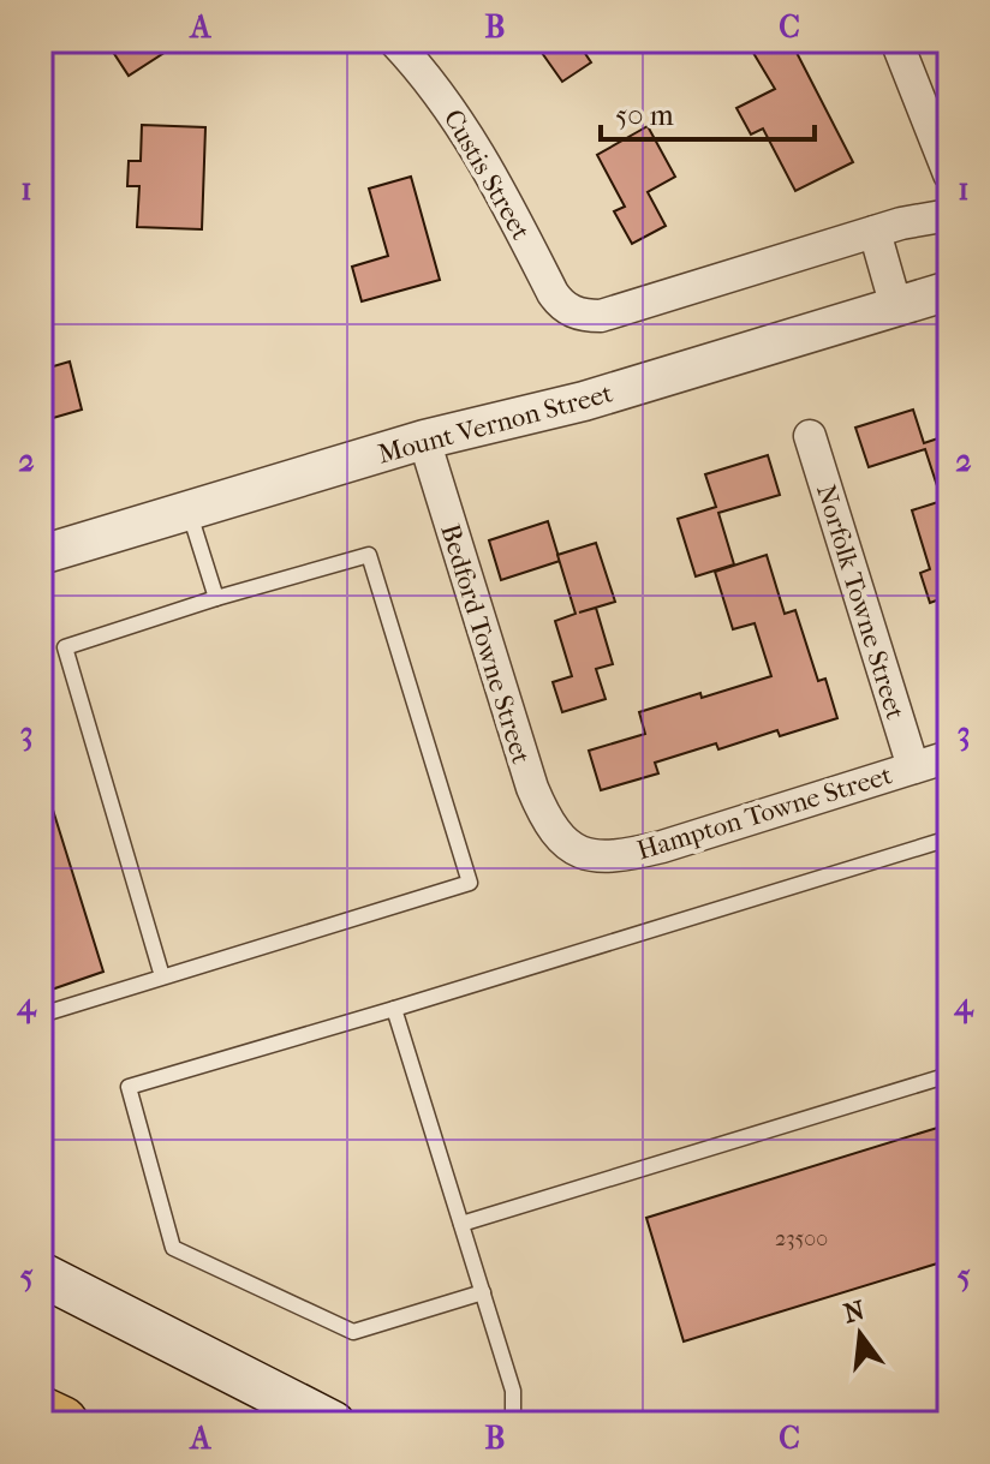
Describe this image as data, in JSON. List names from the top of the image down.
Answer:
{
  "streets": {
    "street": [
      "Custis Street",
      "Mount Vernon Street",
      "Norfolk Towne Street",
      "Bedford Towne Street",
      "Hampton Towne Street"
    ]
  },
  "crossings": [
    ["Mount Vernon Street", "Bedford Towne Street"],
    ["Norfolk Towne Street", "Hampton Towne Street"],
    ["Bedford Towne Street", "Hampton Towne Street"]
  ],
  "house_numbers": ["23500"],
  "scale_bar": "50 m",
  "north": "top",
  "grid": {
    "columns": ["A", "B", "C"],
    "rows": [
      "1",
      "2",
      "3",
      "4",
      "5"
    ]
  }
}
